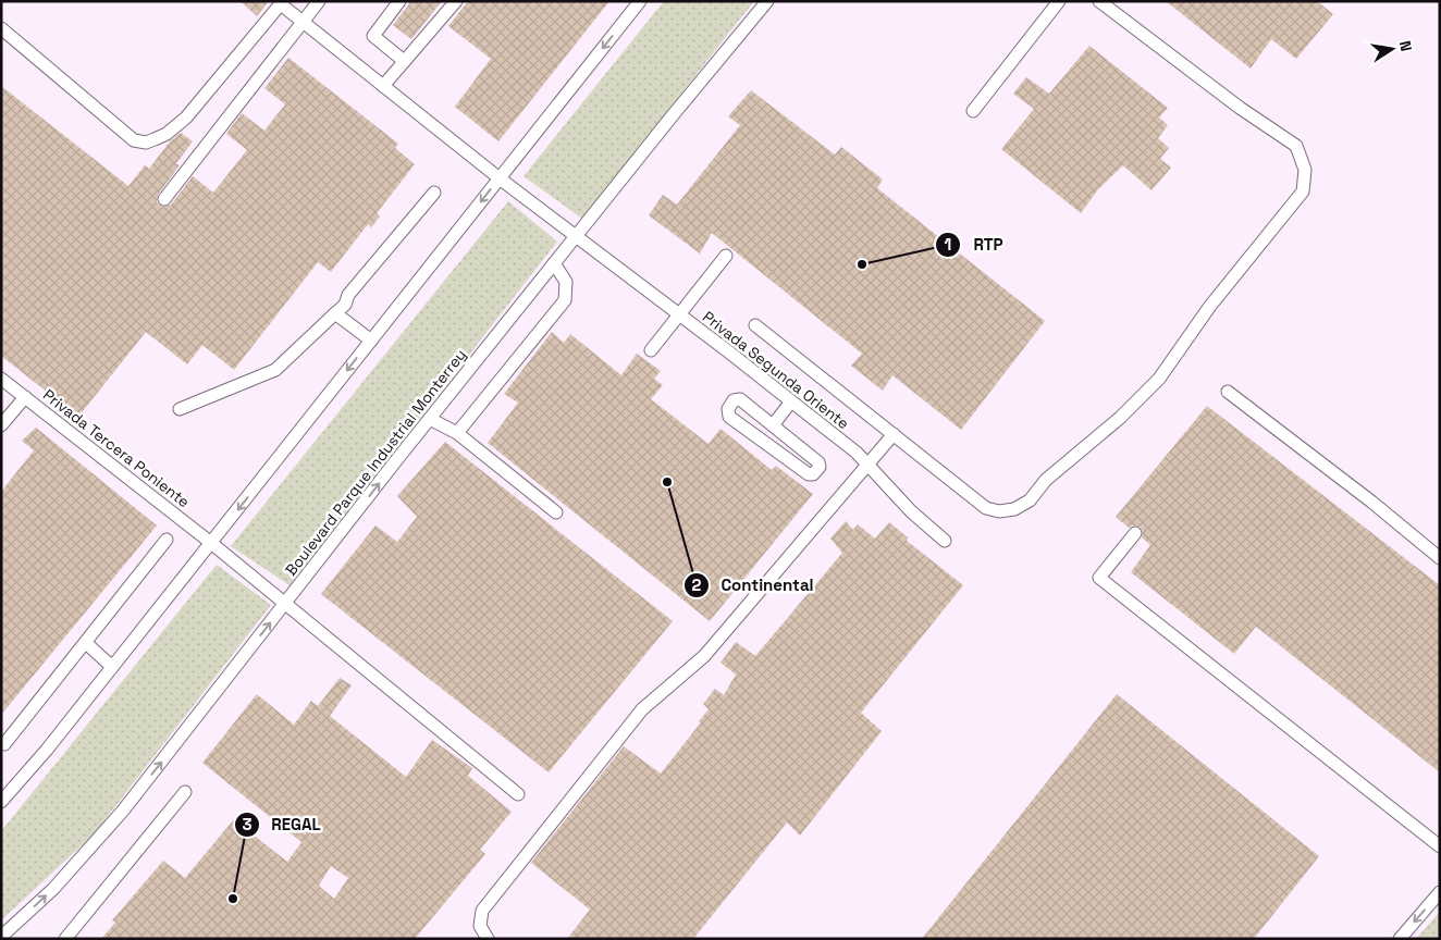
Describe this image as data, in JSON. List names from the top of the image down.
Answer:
{
  "streets": {
    "street": ["Privada Segunda Oriente", "Privada Tercera Poniente", "Boulevard Parque Industrial Monterrey"]
  },
  "crossings": [
    ["Privada Segunda Oriente", "Boulevard Parque Industrial Monterrey"],
    ["Privada Tercera Poniente", "Boulevard Parque Industrial Monterrey"]
  ],
  "places": ["RTP", "Continental", "REGAL"],
  "north": "right"
}
